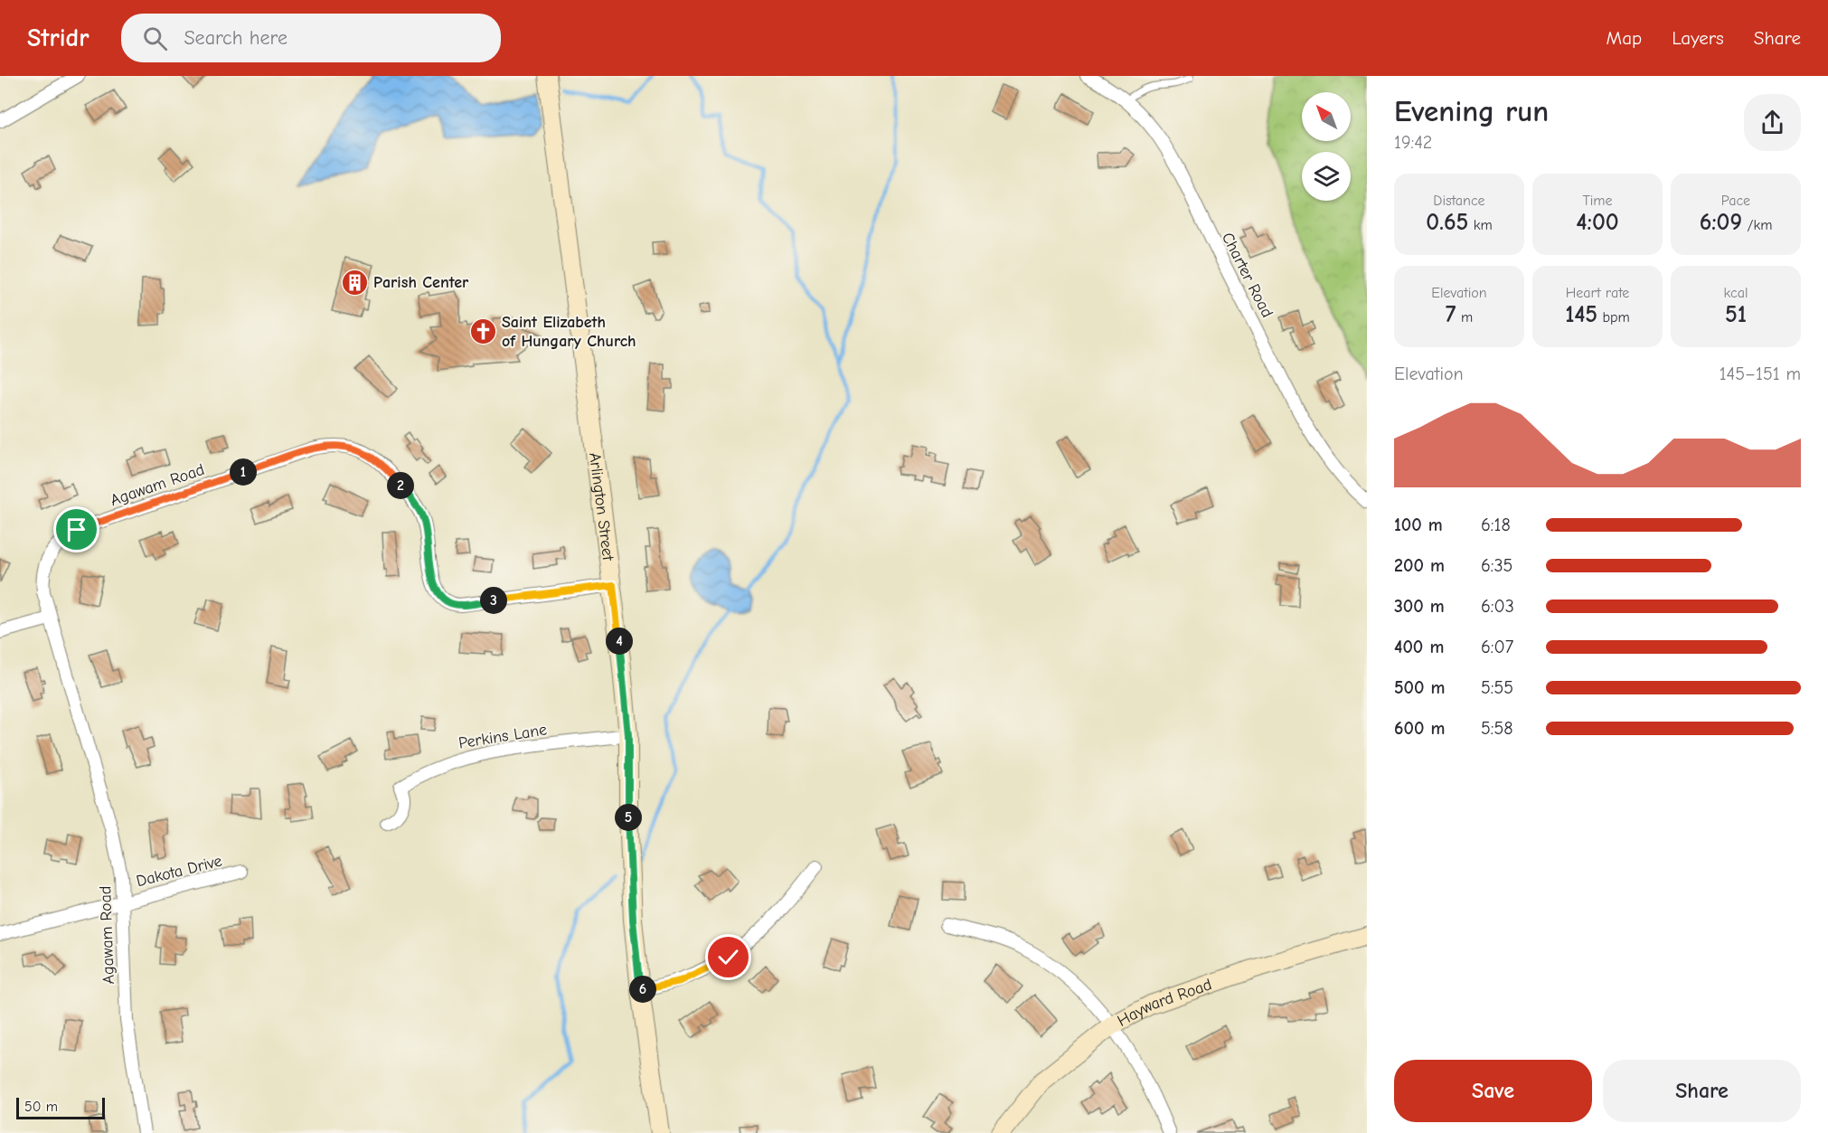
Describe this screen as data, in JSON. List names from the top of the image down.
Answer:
{
  "streets": {
    "street": [
      "Charter Road",
      "Agawam Road",
      "Arlington Street",
      "Perkins Lane",
      "Dakota Drive",
      "Hayward Road"
    ]
  },
  "crossings": [
    ["Agawam Road", "Arlington Street"],
    ["Agawam Road", "Dakota Drive"],
    ["Arlington Street", "Perkins Lane"]
  ],
  "places": {
    "building": ["Parish Center"],
    "church": ["Saint Elizabeth of Hungary Church"]
  },
  "scale_bar": "50 m",
  "north": "top left",
  "page": {
    "header": "Stridr",
    "search": "Search here",
    "nav": ["Map", "Layers", "Share"],
    "heading": ["Evening run", "19:42"],
    "stats": [
      ["Distance", "0.65 km"],
      ["Time", "4:00"],
      ["Pace", "6:09 /km"],
      ["Elevation", "7 m"],
      ["Heart rate", "145 bpm"],
      ["kcal", "51"]
    ],
    "chart": ["Elevation", "145–151 m"],
    "pins": [
      "1",
      "2",
      "3",
      "4",
      "5",
      "6"
    ],
    "list": [
      {
        "name": "100 m",
        "note": "6:18"
      },
      {
        "name": "200 m",
        "note": "6:35"
      },
      {
        "name": "300 m",
        "note": "6:03"
      },
      {
        "name": "400 m",
        "note": "6:07"
      },
      {
        "name": "500 m",
        "note": "5:55"
      },
      {
        "name": "600 m",
        "note": "5:58"
      }
    ],
    "buttons": ["Save", "Share"],
    "scale": "50 m"
  }
}
